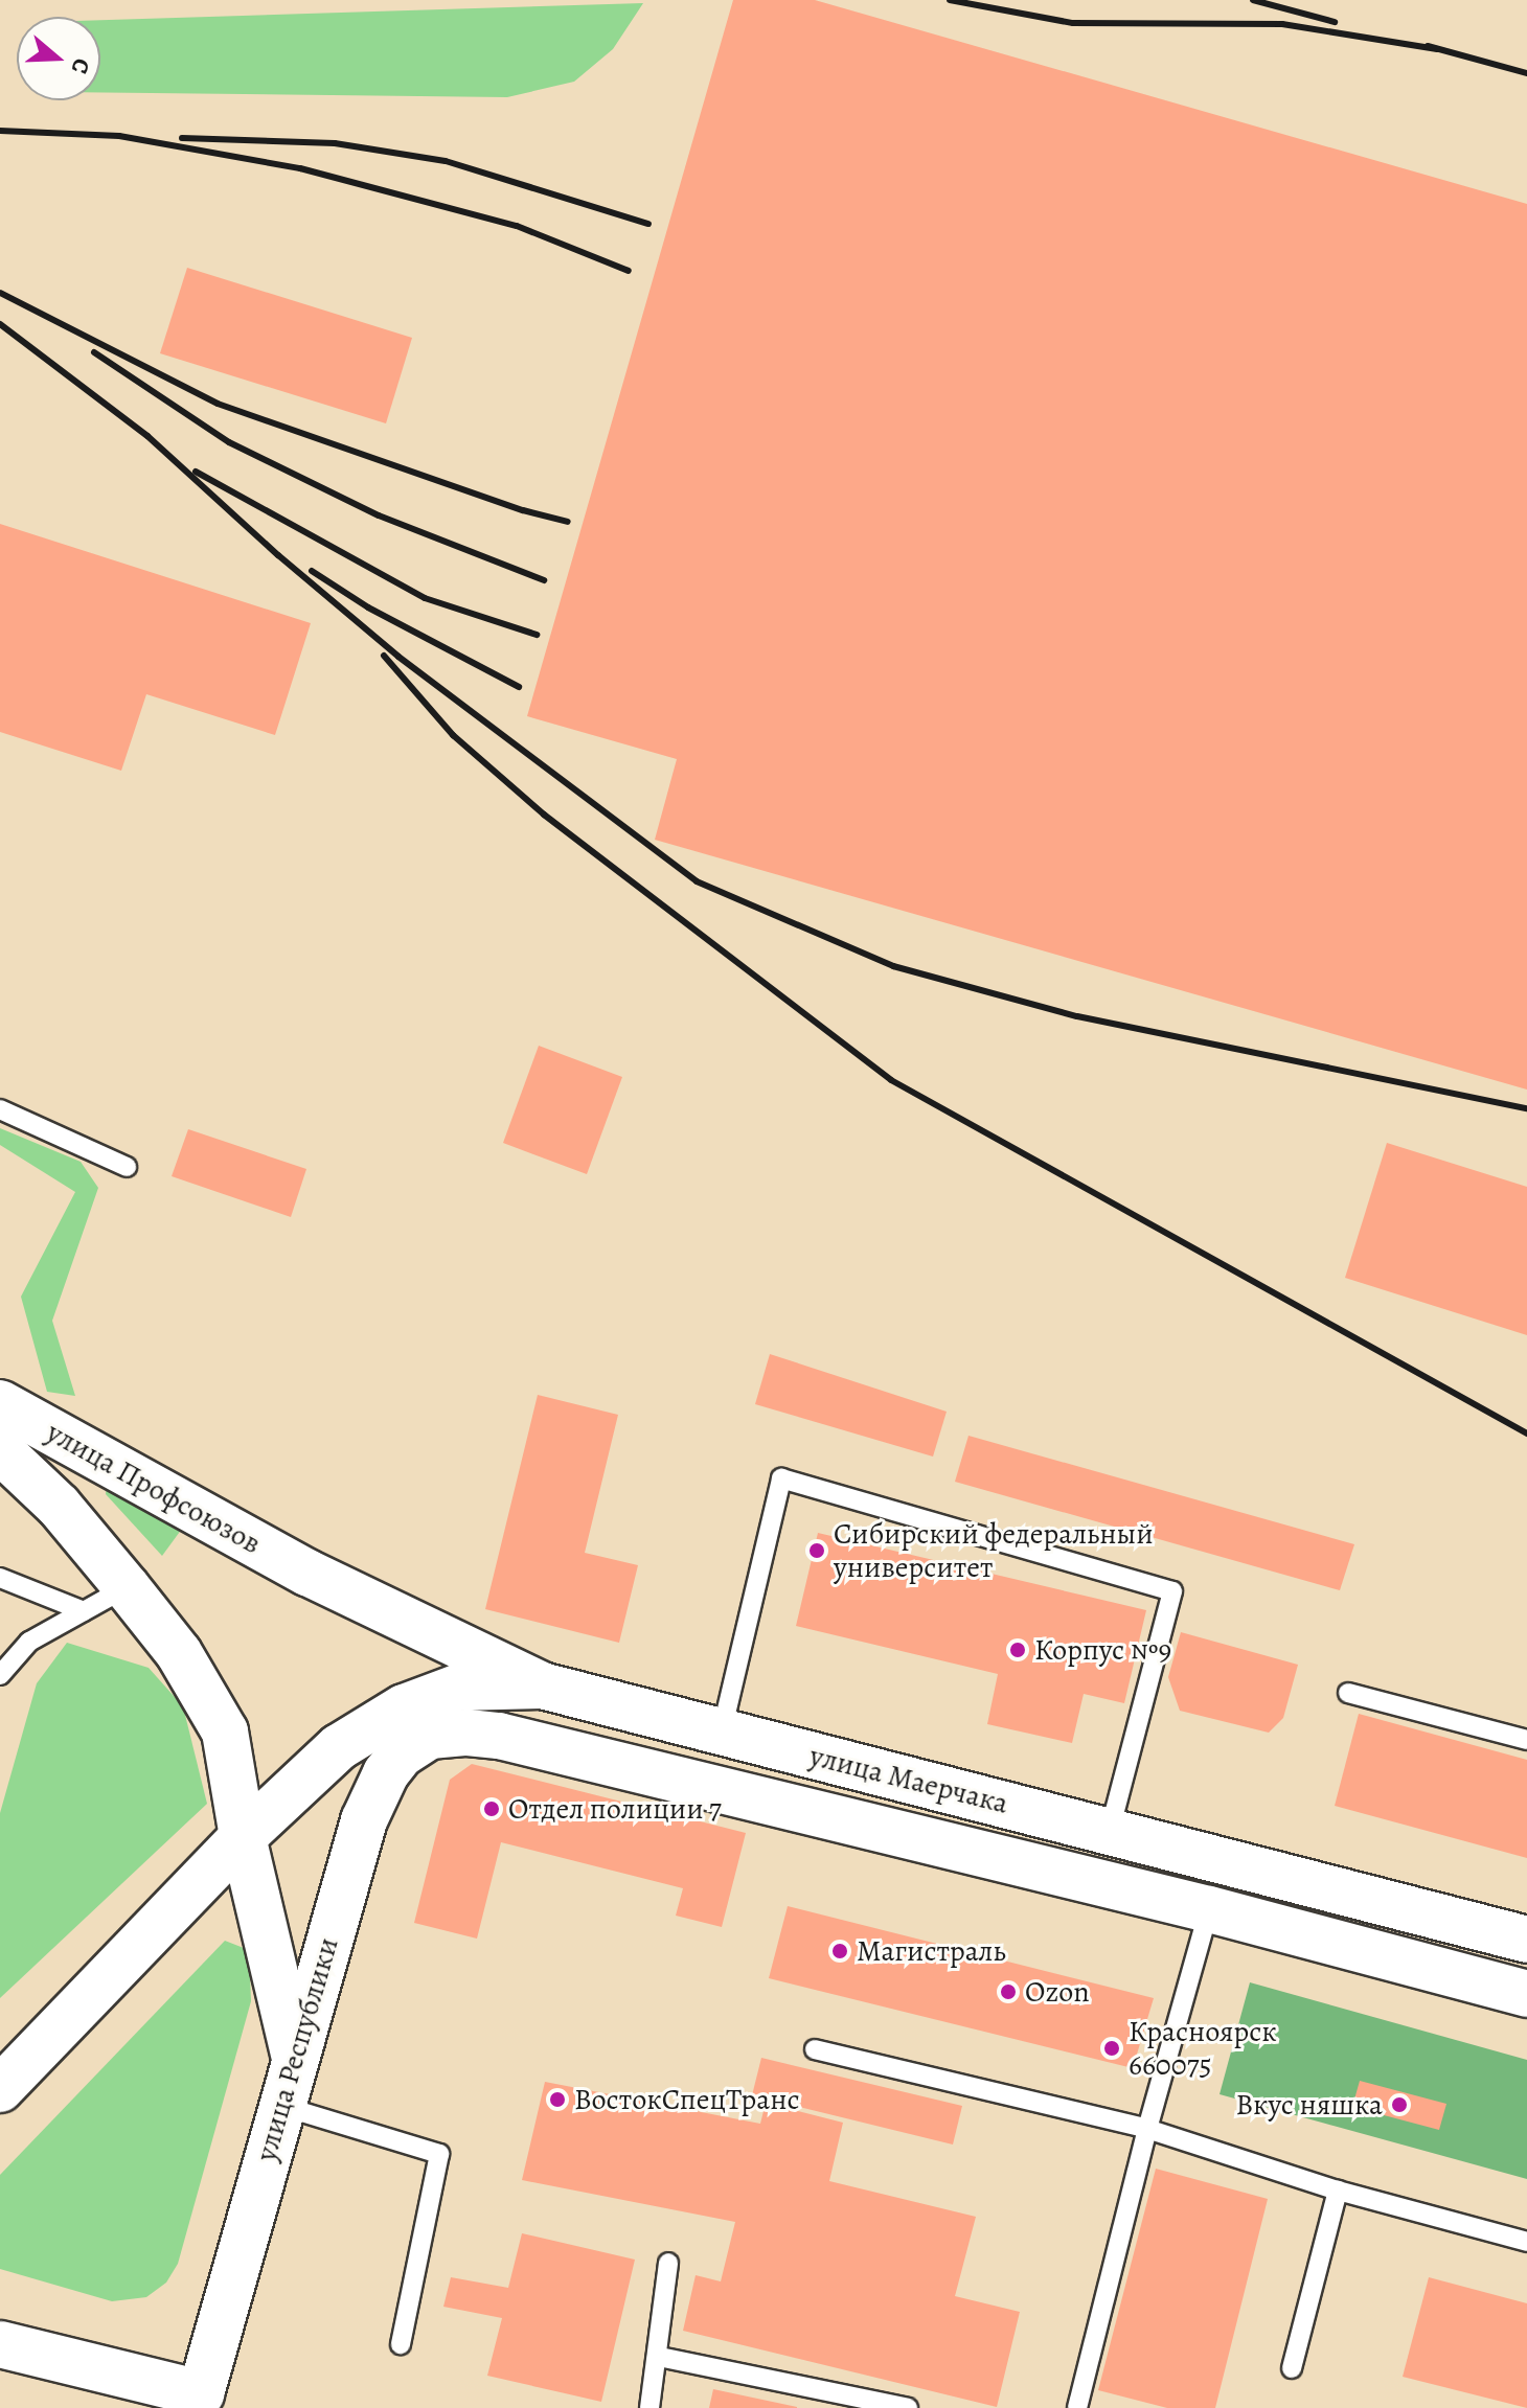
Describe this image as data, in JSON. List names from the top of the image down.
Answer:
{
  "streets": {
    "main road": ["улица Профсоюзов", "улица Маерчака", "улица Республики"]
  },
  "crossings": [
    ["улица Профсоюзов", "улица Маерчака"],
    ["улица Маерчака", "улица Республики"]
  ],
  "places": [
    "Сибирский федеральный университет",
    "Корпус №9",
    "Отдел полиции 7",
    "Магистраль",
    "Ozon",
    "Красноярск 660075",
    "ВостокСпецТранс",
    "Вкус няшка"
  ],
  "north": "right"
}
